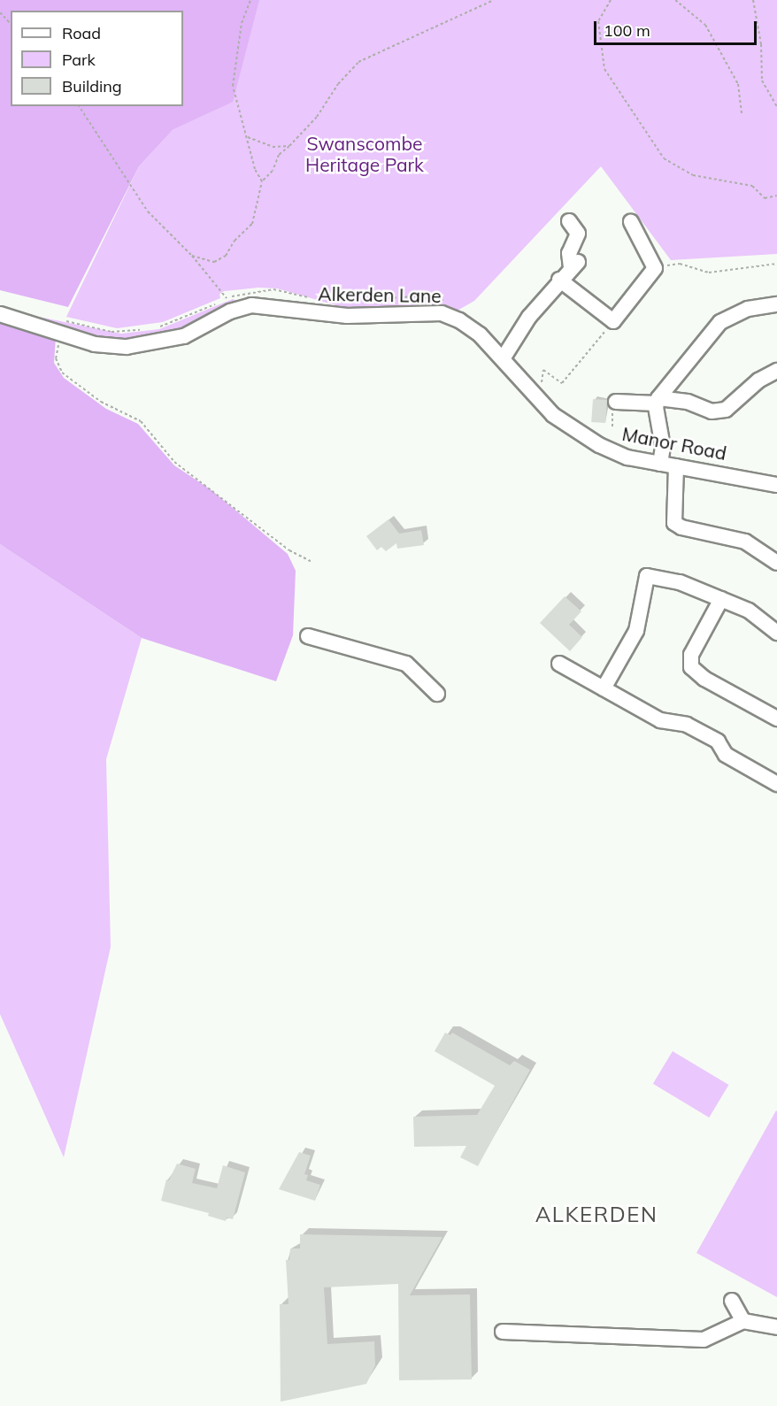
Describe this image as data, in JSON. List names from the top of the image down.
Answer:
{
  "streets": {
    "street": ["Alkerden Lane", "Manor Road"]
  },
  "crossings": [
    ["Alkerden Lane", "Manor Road"]
  ],
  "districts": ["ALKERDEN"],
  "parks": ["Swanscombe Heritage Park"],
  "legend": ["Road", "Park", "Building"],
  "scale_bar": "100 m"
}
